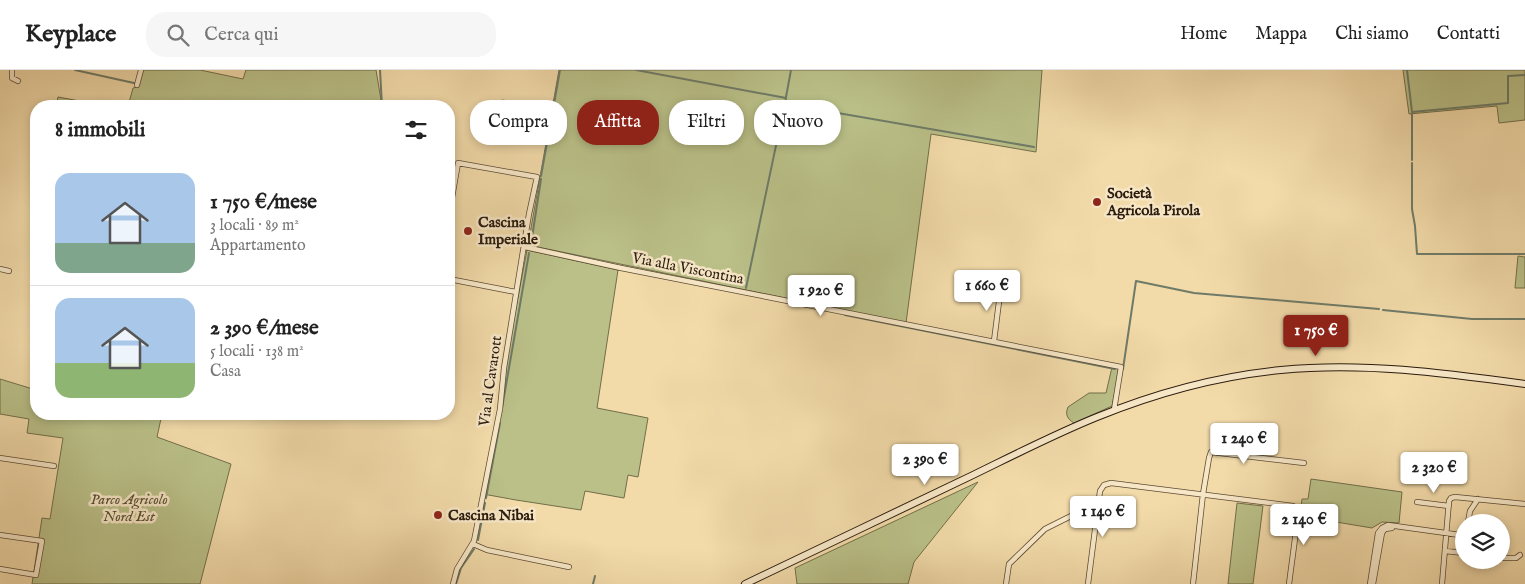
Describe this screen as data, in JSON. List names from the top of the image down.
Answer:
{
  "streets": {
    "street": ["Via alla Viscontina", "Via al Cavarott"]
  },
  "crossings": [
    ["Via alla Viscontina", "Via al Cavarott"]
  ],
  "parks": ["Parco Agricolo Nord Est"],
  "places": ["Società Agricola Pirola", "Cascina Imperiale", "Cascina Nibai"],
  "page": {
    "header": "Keyplace",
    "search": "Cerca qui",
    "nav": [
      "Home",
      "Mappa",
      "Chi siamo",
      "Contatti"
    ],
    "chip": [
      "Compra",
      "Affitta",
      "Filtri",
      "Nuovo"
    ],
    "heading": "8 immobili",
    "list": [
      {
        "name": "1 750 €/mese",
        "note": "3 locali · 89 m² · Appartamento"
      },
      {
        "name": "2 390 €/mese",
        "note": "5 locali · 138 m² · Casa"
      }
    ],
    "price": [
      "1 660 €",
      "1 920 €",
      "1 750 €",
      "1 240 €",
      "2 390 €",
      "2 320 €",
      "1 140 €",
      "2 140 €"
    ]
  }
}
